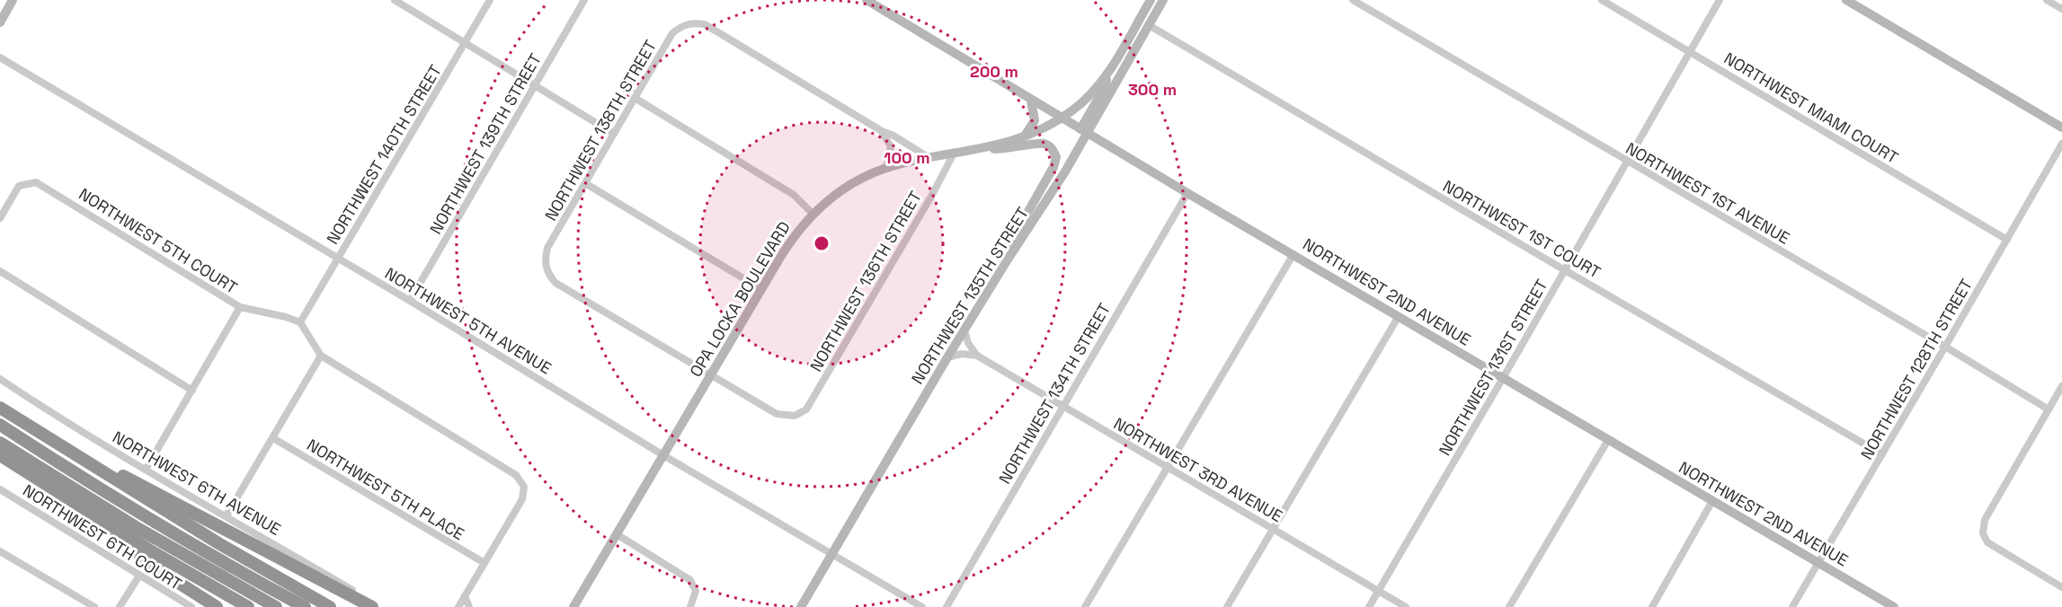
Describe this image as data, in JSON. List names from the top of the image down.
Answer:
{
  "streets": {
    "main road": ["NORTHWEST 2ND AVENUE", "NORTHWEST 135TH STREET", "OPA LOCKA BOULEVARD"],
    "street": [
      "NORTHWEST MIAMI COURT",
      "NORTHWEST 138TH STREET",
      "NORTHWEST 139TH STREET",
      "NORTHWEST 140TH STREET",
      "NORTHWEST 1ST AVENUE",
      "NORTHWEST 1ST COURT",
      "NORTHWEST 5TH COURT",
      "NORTHWEST 136TH STREET",
      "NORTHWEST 5TH AVENUE",
      "NORTHWEST 131ST STREET",
      "NORTHWEST 128TH STREET",
      "NORTHWEST 134TH STREET",
      "NORTHWEST 3RD AVENUE",
      "NORTHWEST 6TH AVENUE",
      "NORTHWEST 5TH PLACE",
      "NORTHWEST 6TH COURT"
    ]
  },
  "crossings": [
    ["NORTHWEST MIAMI COURT", "NORTHWEST 131ST STREET"],
    ["NORTHWEST MIAMI COURT", "NORTHWEST 128TH STREET"],
    ["NORTHWEST 138TH STREET", "NORTHWEST 136TH STREET"],
    ["NORTHWEST 138TH STREET", "OPA LOCKA BOULEVARD"],
    ["NORTHWEST 139TH STREET", "NORTHWEST 5TH AVENUE"],
    ["NORTHWEST 140TH STREET", "NORTHWEST 5TH COURT"],
    ["NORTHWEST 140TH STREET", "NORTHWEST 5TH AVENUE"],
    ["NORTHWEST 1ST AVENUE", "NORTHWEST 131ST STREET"],
    ["NORTHWEST 1ST AVENUE", "NORTHWEST 128TH STREET"],
    ["NORTHWEST 1ST COURT", "NORTHWEST 135TH STREET"],
    ["NORTHWEST 1ST COURT", "NORTHWEST 131ST STREET"],
    ["NORTHWEST 1ST COURT", "NORTHWEST 128TH STREET"],
    ["NORTHWEST 136TH STREET", "OPA LOCKA BOULEVARD"],
    ["NORTHWEST 2ND AVENUE", "NORTHWEST 135TH STREET"],
    ["NORTHWEST 2ND AVENUE", "OPA LOCKA BOULEVARD"],
    ["NORTHWEST 2ND AVENUE", "NORTHWEST 131ST STREET"],
    ["NORTHWEST 2ND AVENUE", "NORTHWEST 128TH STREET"],
    ["NORTHWEST 2ND AVENUE", "NORTHWEST 134TH STREET"],
    ["NORTHWEST 135TH STREET", "NORTHWEST 5TH AVENUE"],
    ["OPA LOCKA BOULEVARD", "NORTHWEST 5TH AVENUE"],
    ["NORTHWEST 131ST STREET", "NORTHWEST 3RD AVENUE"],
    ["NORTHWEST 134TH STREET", "NORTHWEST 3RD AVENUE"]
  ],
  "rings": ["200 m", "300 m", "100 m"]
}
